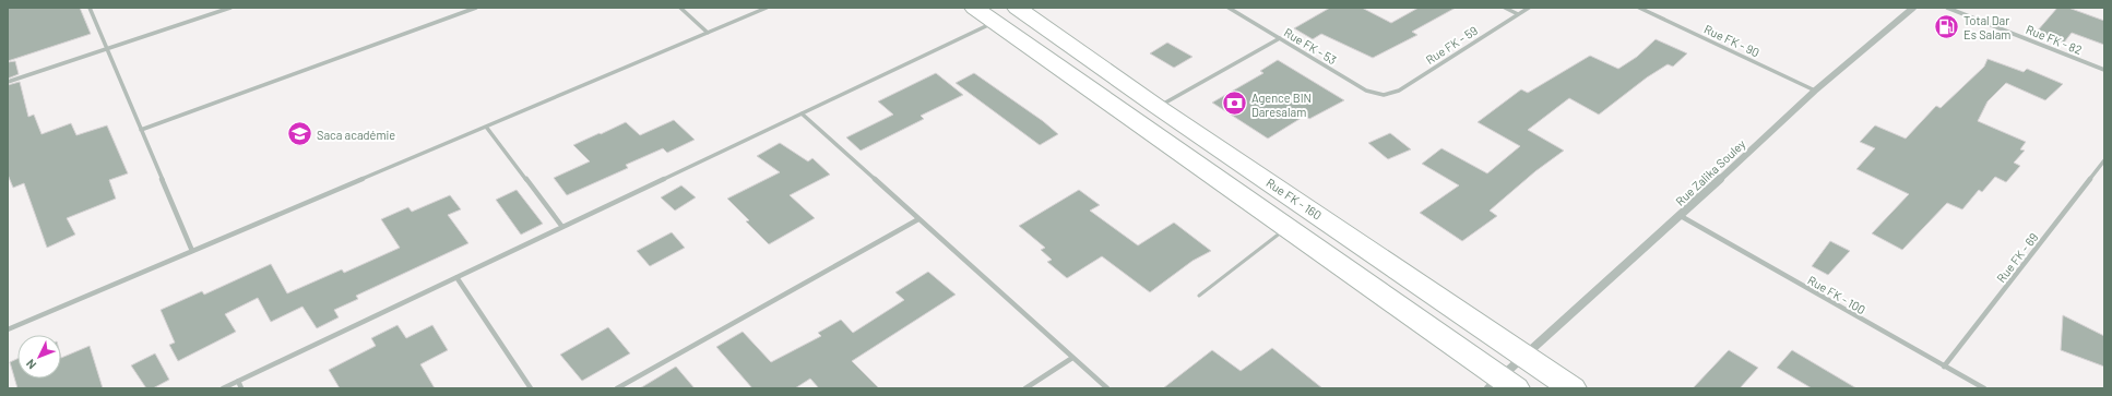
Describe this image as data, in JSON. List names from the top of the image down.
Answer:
{
  "streets": {
    "main road": ["Rue FK - 160"],
    "street": [
      "Rue FK - 82",
      "Rue FK - 90",
      "Rue FK - 59",
      "Rue FK - 53",
      "Rue Zalika Souley",
      "Rue FK - 69",
      "Rue FK - 100"
    ]
  },
  "crossings": [
    ["Rue FK - 90", "Rue Zalika Souley"],
    ["Rue FK - 59", "Rue FK - 53"],
    ["Rue Zalika Souley", "Rue FK - 160"],
    ["Rue Zalika Souley", "Rue FK - 100"],
    ["Rue FK - 69", "Rue FK - 100"]
  ],
  "places": {
    "fuel station": ["Total Dar Es Salam"],
    "bank": ["Agence BIN Daresalam"],
    "school or university": ["Saca académie"]
  },
  "north": "bottom left"
}
